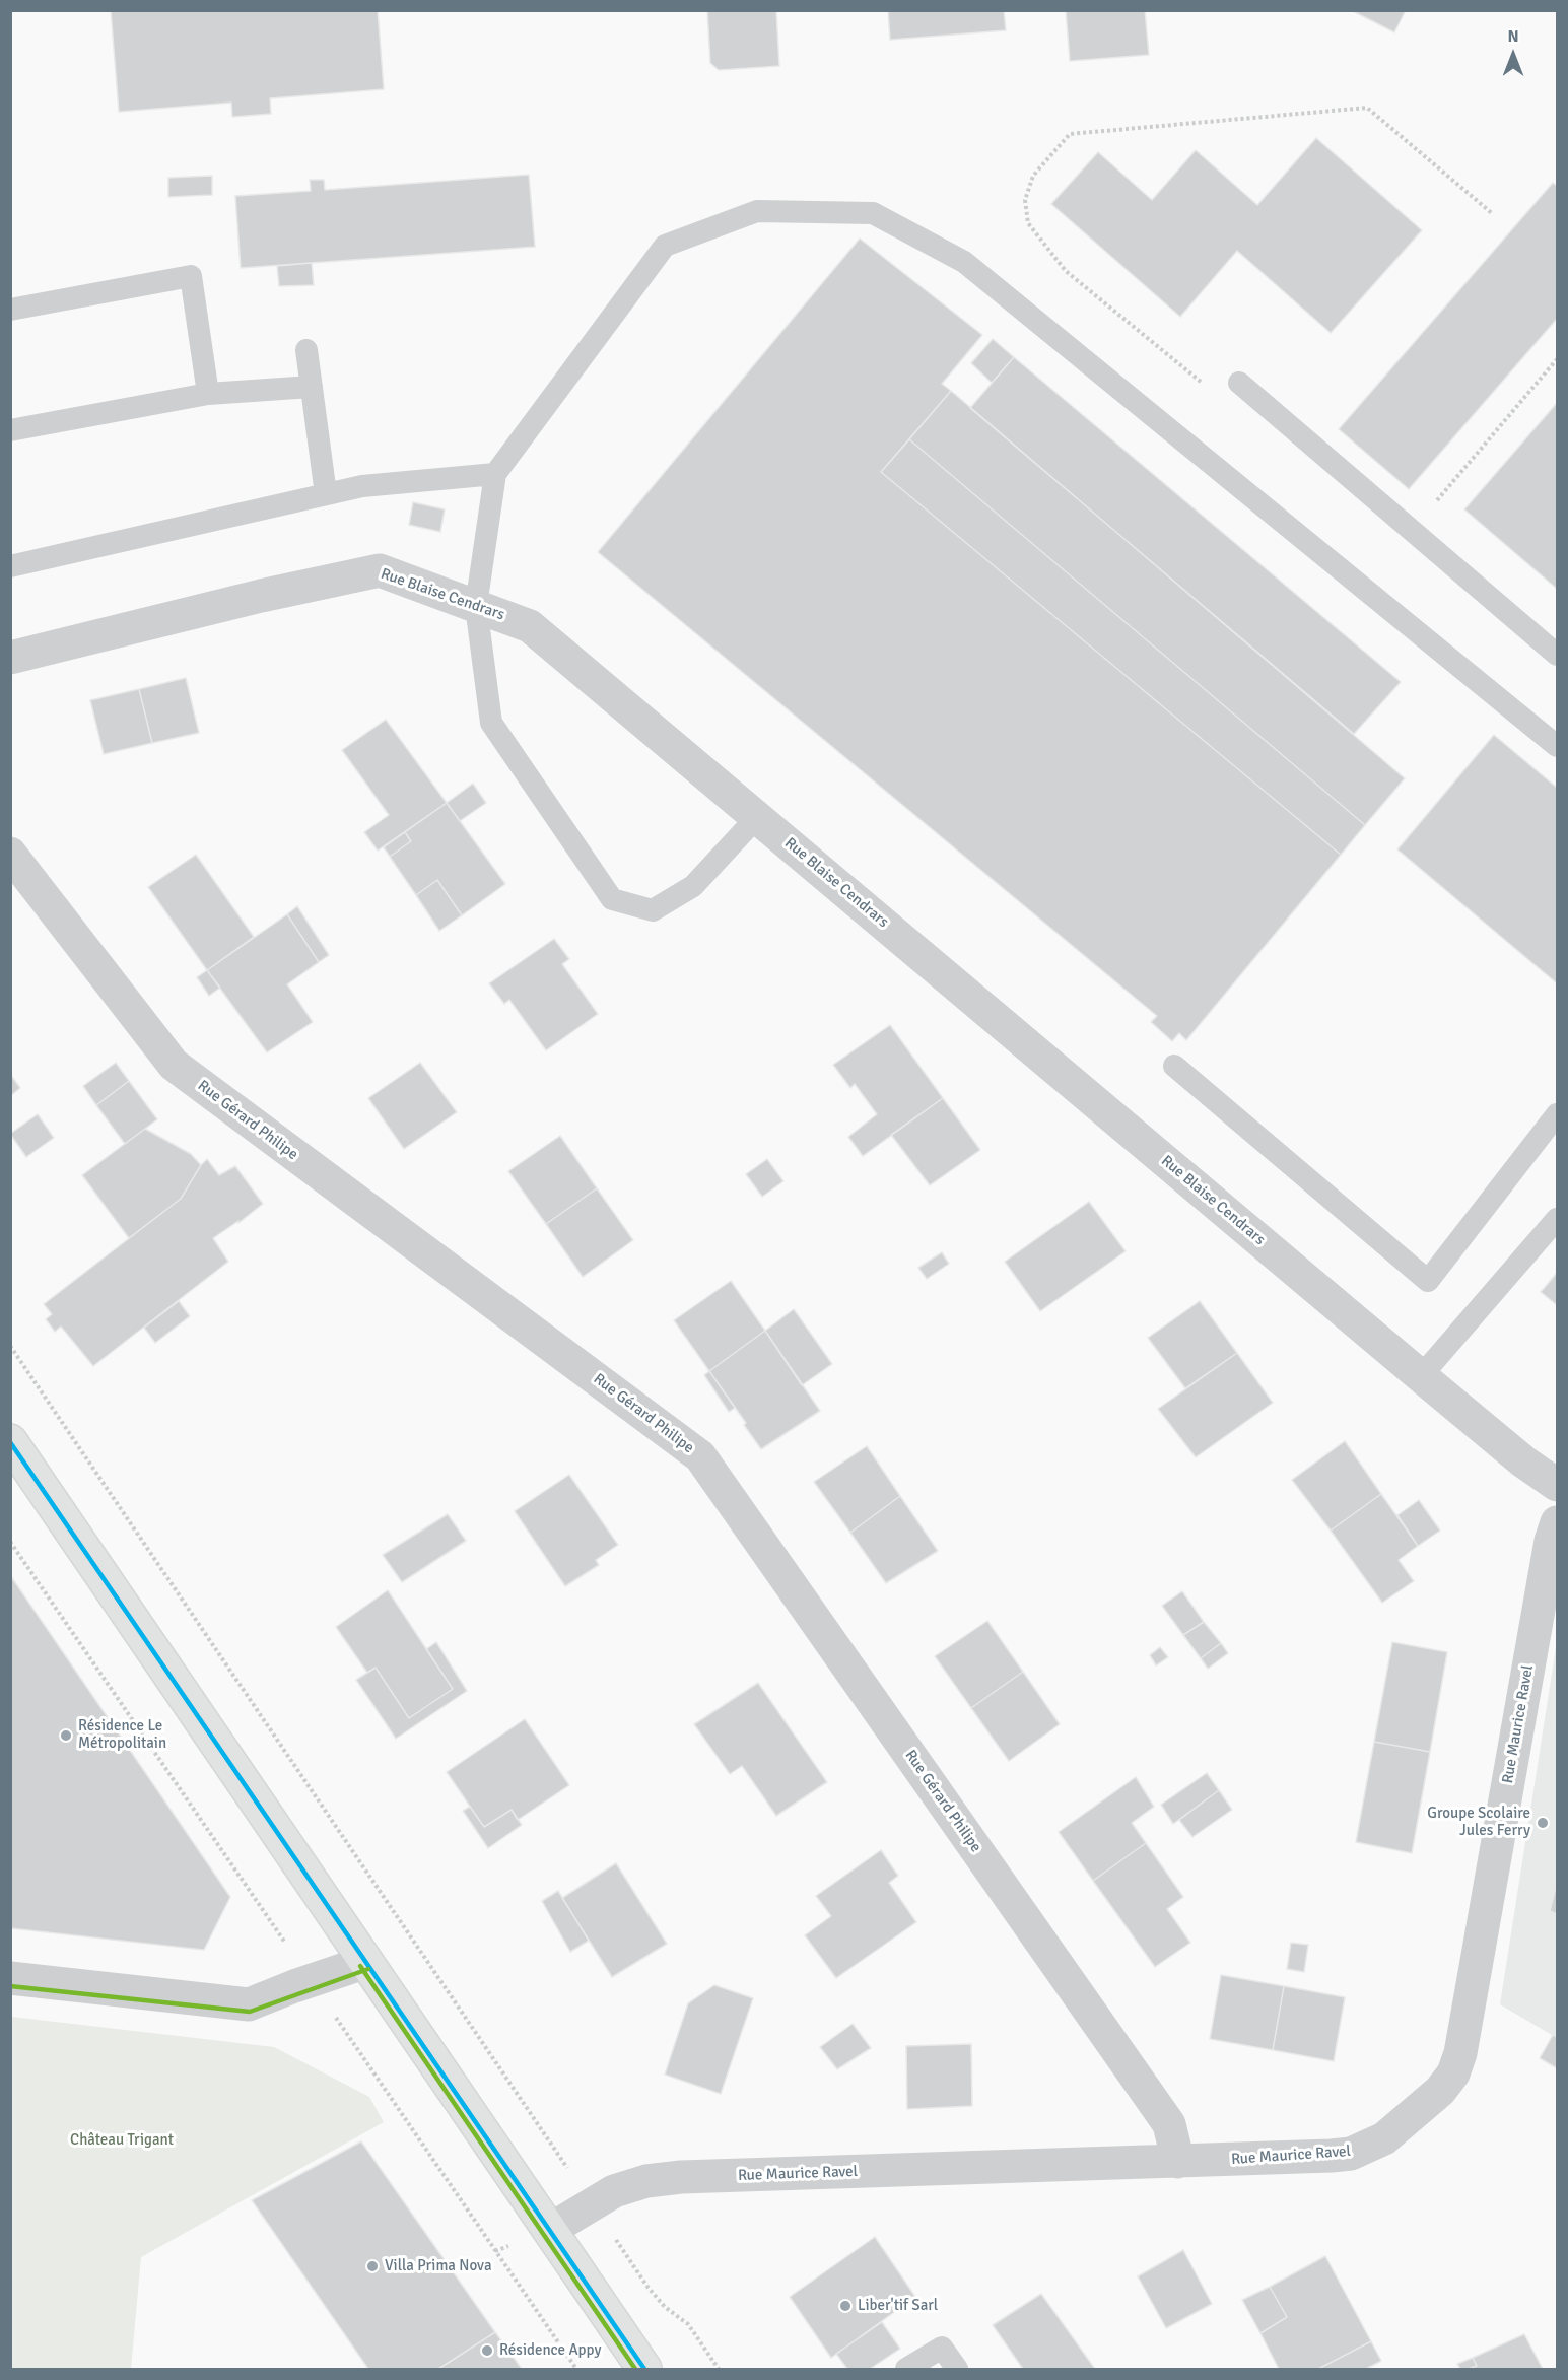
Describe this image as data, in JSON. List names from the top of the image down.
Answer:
{
  "streets": {
    "street": ["Rue Blaise Cendrars", "Rue Gérard Philipe", "Rue Maurice Ravel"]
  },
  "crossings": [
    ["Rue Gérard Philipe", "Rue Maurice Ravel"]
  ],
  "parks": ["Château Trigant"],
  "places": [
    "Résidence Le Métropolitain",
    "Groupe Scolaire Jules Ferry",
    "Villa Prima Nova",
    "Liber'tif Sarl",
    "Résidence Appy"
  ],
  "north": "top"
}
